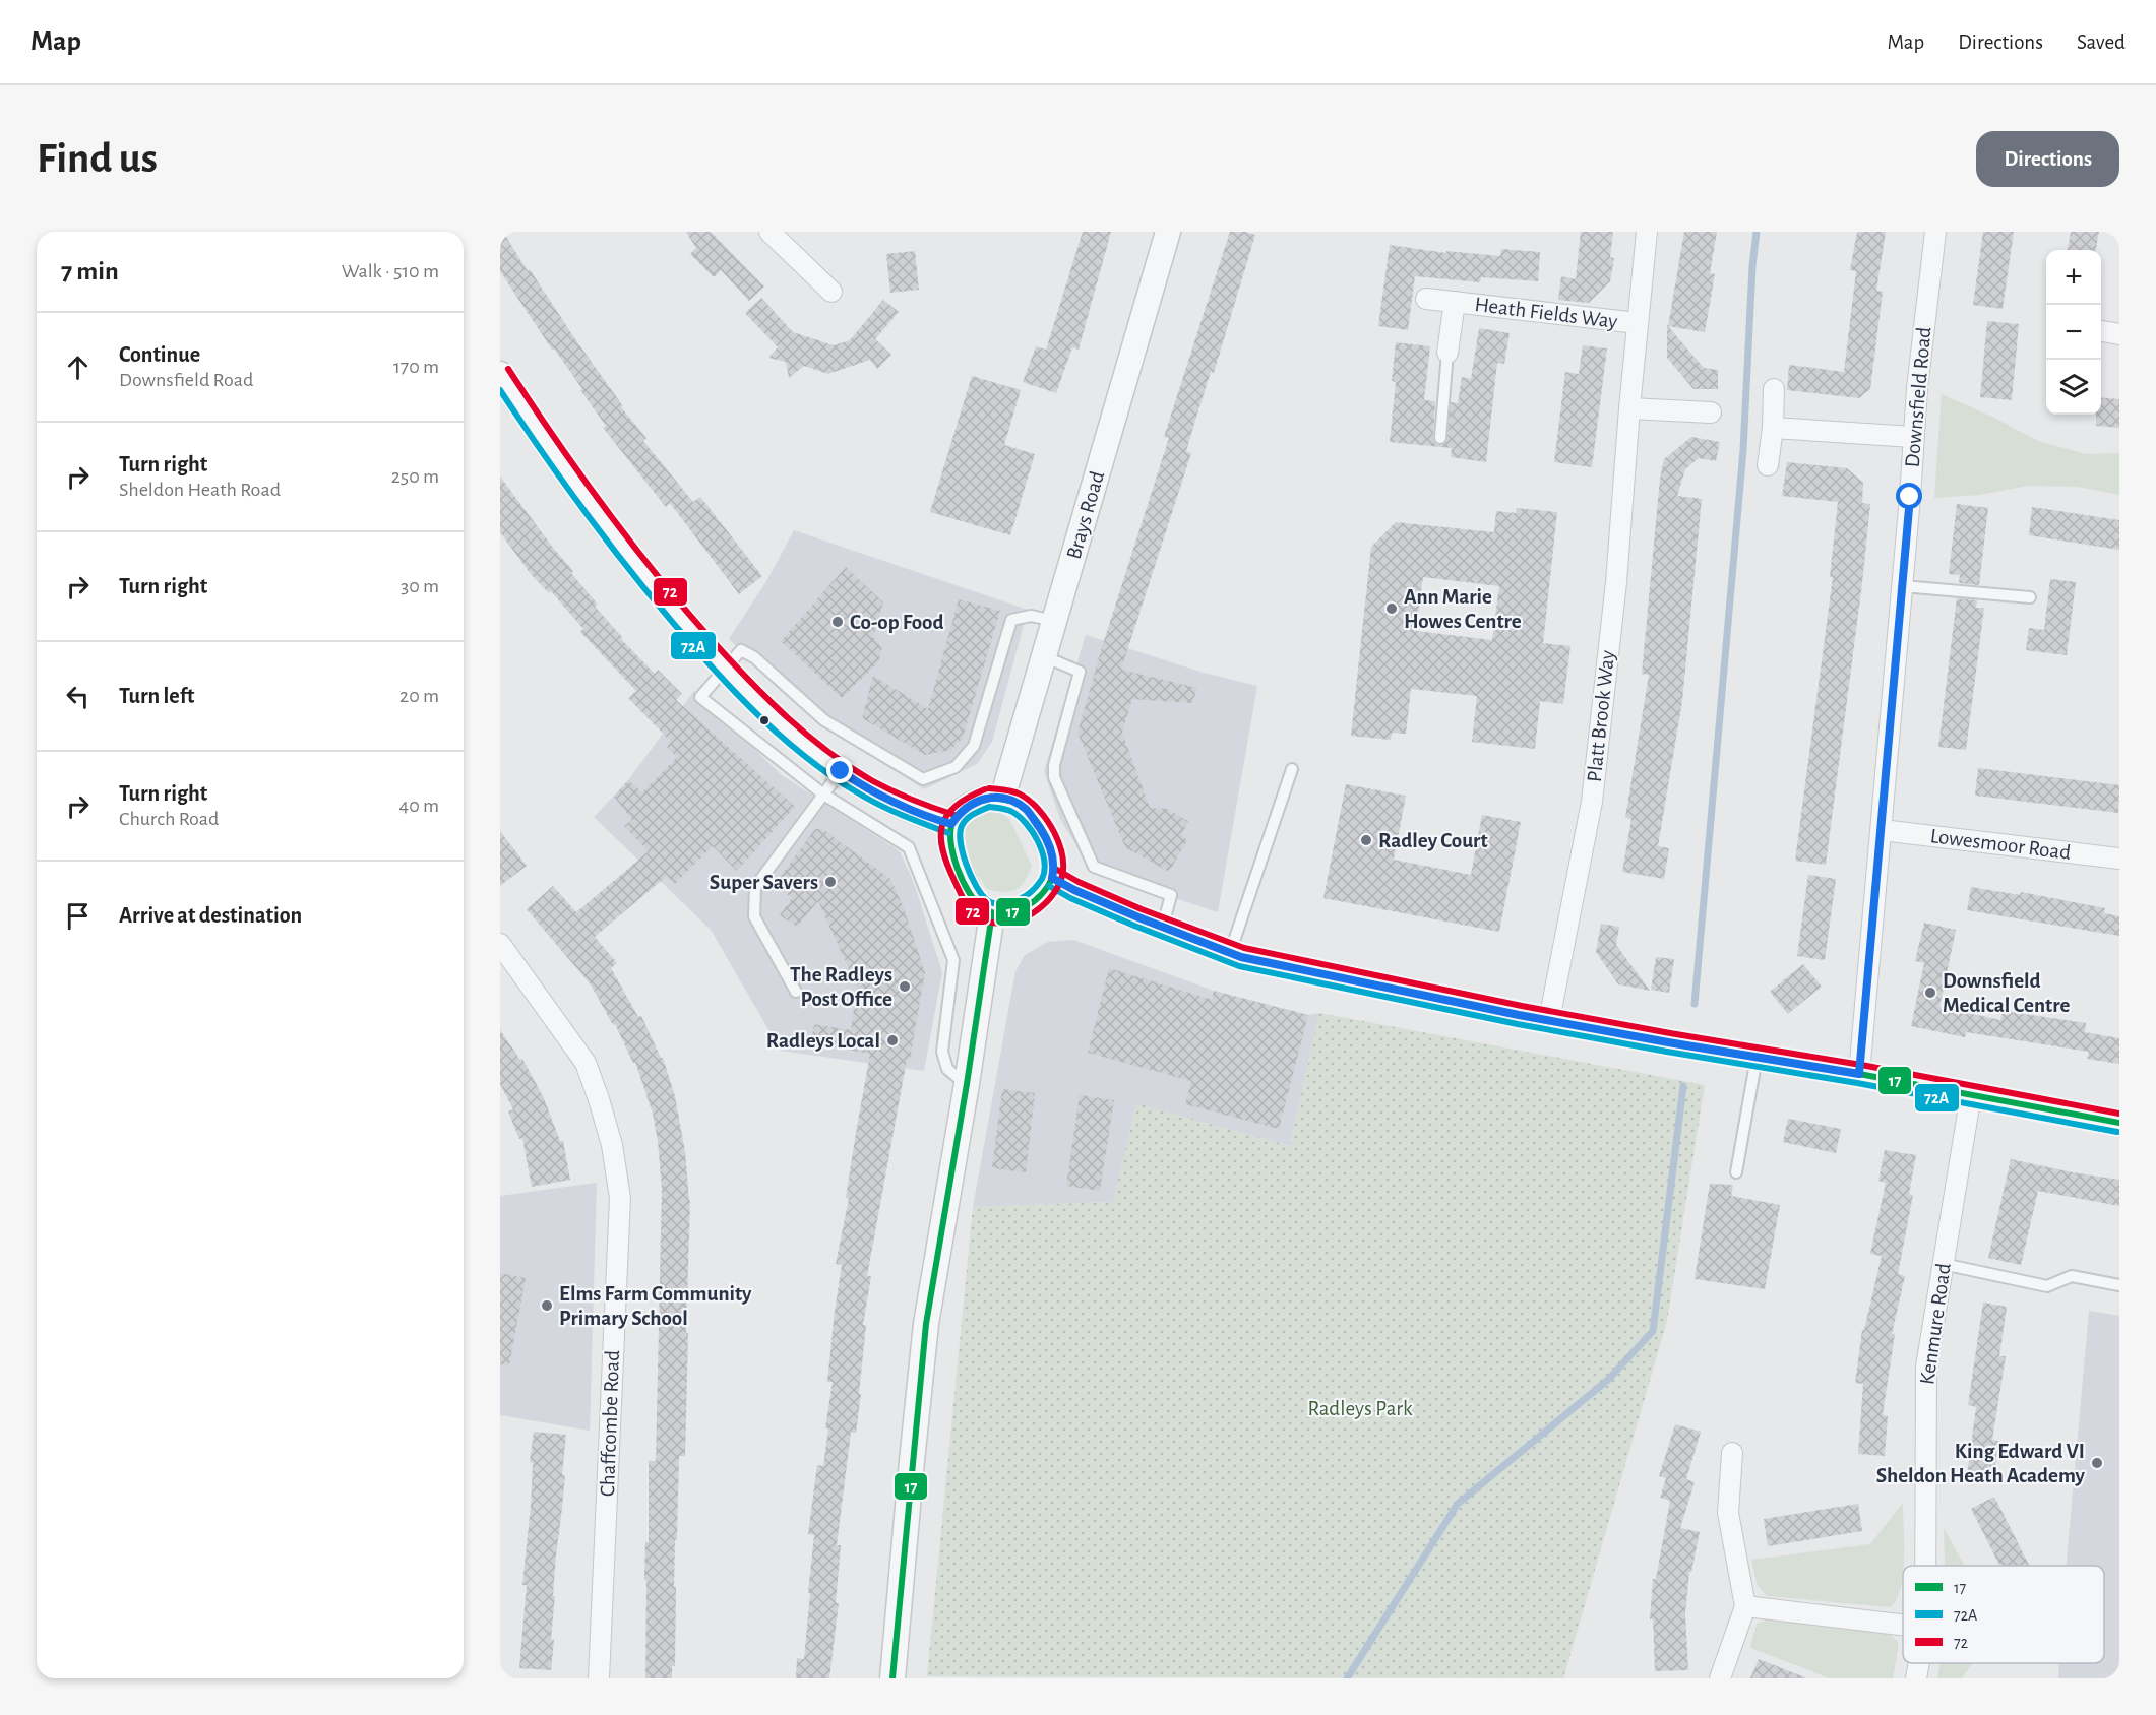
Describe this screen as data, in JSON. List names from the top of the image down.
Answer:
{
  "streets": {
    "street": [
      "Heath Fields Way",
      "Downsfield Road",
      "Brays Road",
      "Platt Brook Way",
      "Lowesmoor Road",
      "Kenmure Road",
      "Chaffcombe Road"
    ]
  },
  "crossings": [
    ["Heath Fields Way", "Platt Brook Way"],
    ["Downsfield Road", "Lowesmoor Road"]
  ],
  "parks": ["Radleys Park"],
  "places": [
    "Ann Marie Howes Centre",
    "Co-op Food",
    "Radley Court",
    "Super Savers",
    "The Radleys Post Office",
    "Downsfield Medical Centre",
    "Radleys Local",
    "Elms Farm Community Primary School",
    "King Edward VI Sheldon Heath Academy"
  ],
  "lines": ["transit line 72", "transit line 72A", "transit line 17"],
  "legend": ["17", "72A", "72"],
  "page": {
    "header": "Map",
    "nav": ["Map", "Directions", "Saved"],
    "buttons": "Directions",
    "title": "Find us",
    "heading": ["7 min", "Walk · 510 m"],
    "map_buttons": ["+", "−"],
    "list": [
      ["Continue", "Downsfield Road", "170 m"],
      ["Turn right", "Sheldon Heath Road", "250 m"],
      ["Turn right", "30 m"],
      ["Turn left", "20 m"],
      ["Turn right", "Church Road", "40 m"],
      "Arrive at destination"
    ]
  }
}
